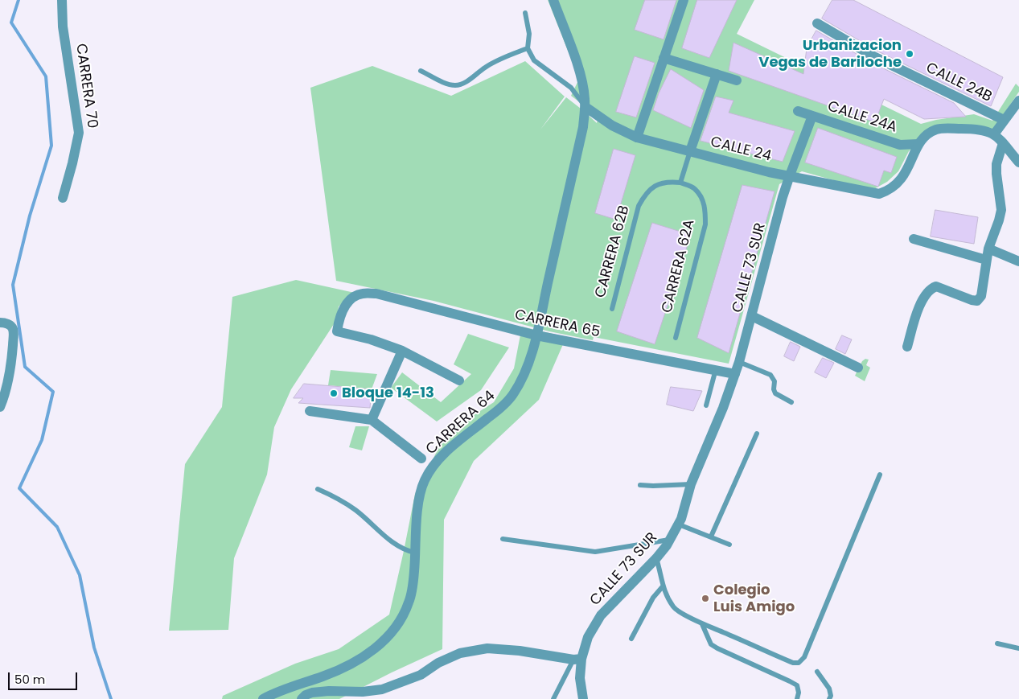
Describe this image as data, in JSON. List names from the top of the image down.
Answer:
{
  "streets": {
    "street": [
      "CALLE 24B",
      "CARRERA 70",
      "CALLE 24A",
      "CALLE 24",
      "CALLE 73 SUR",
      "CARRERA 65",
      "CARRERA 64"
    ],
    "lane": ["CARRERA 62B", "CARRERA 62A"]
  },
  "crossings": [
    ["CALLE 24A", "CALLE 24"],
    ["CALLE 24A", "CALLE 73 SUR"],
    ["CALLE 24", "CALLE 73 SUR"],
    ["CALLE 24", "CARRERA 64"],
    ["CARRERA 62B", "CARRERA 62A"],
    ["CALLE 73 SUR", "CARRERA 65"],
    ["CARRERA 65", "CARRERA 64"]
  ],
  "places": ["Urbanizacion Vegas de Bariloche", "Bloque 14-13", "Colegio Luis Amigo"],
  "scale_bar": "50 m"
}
